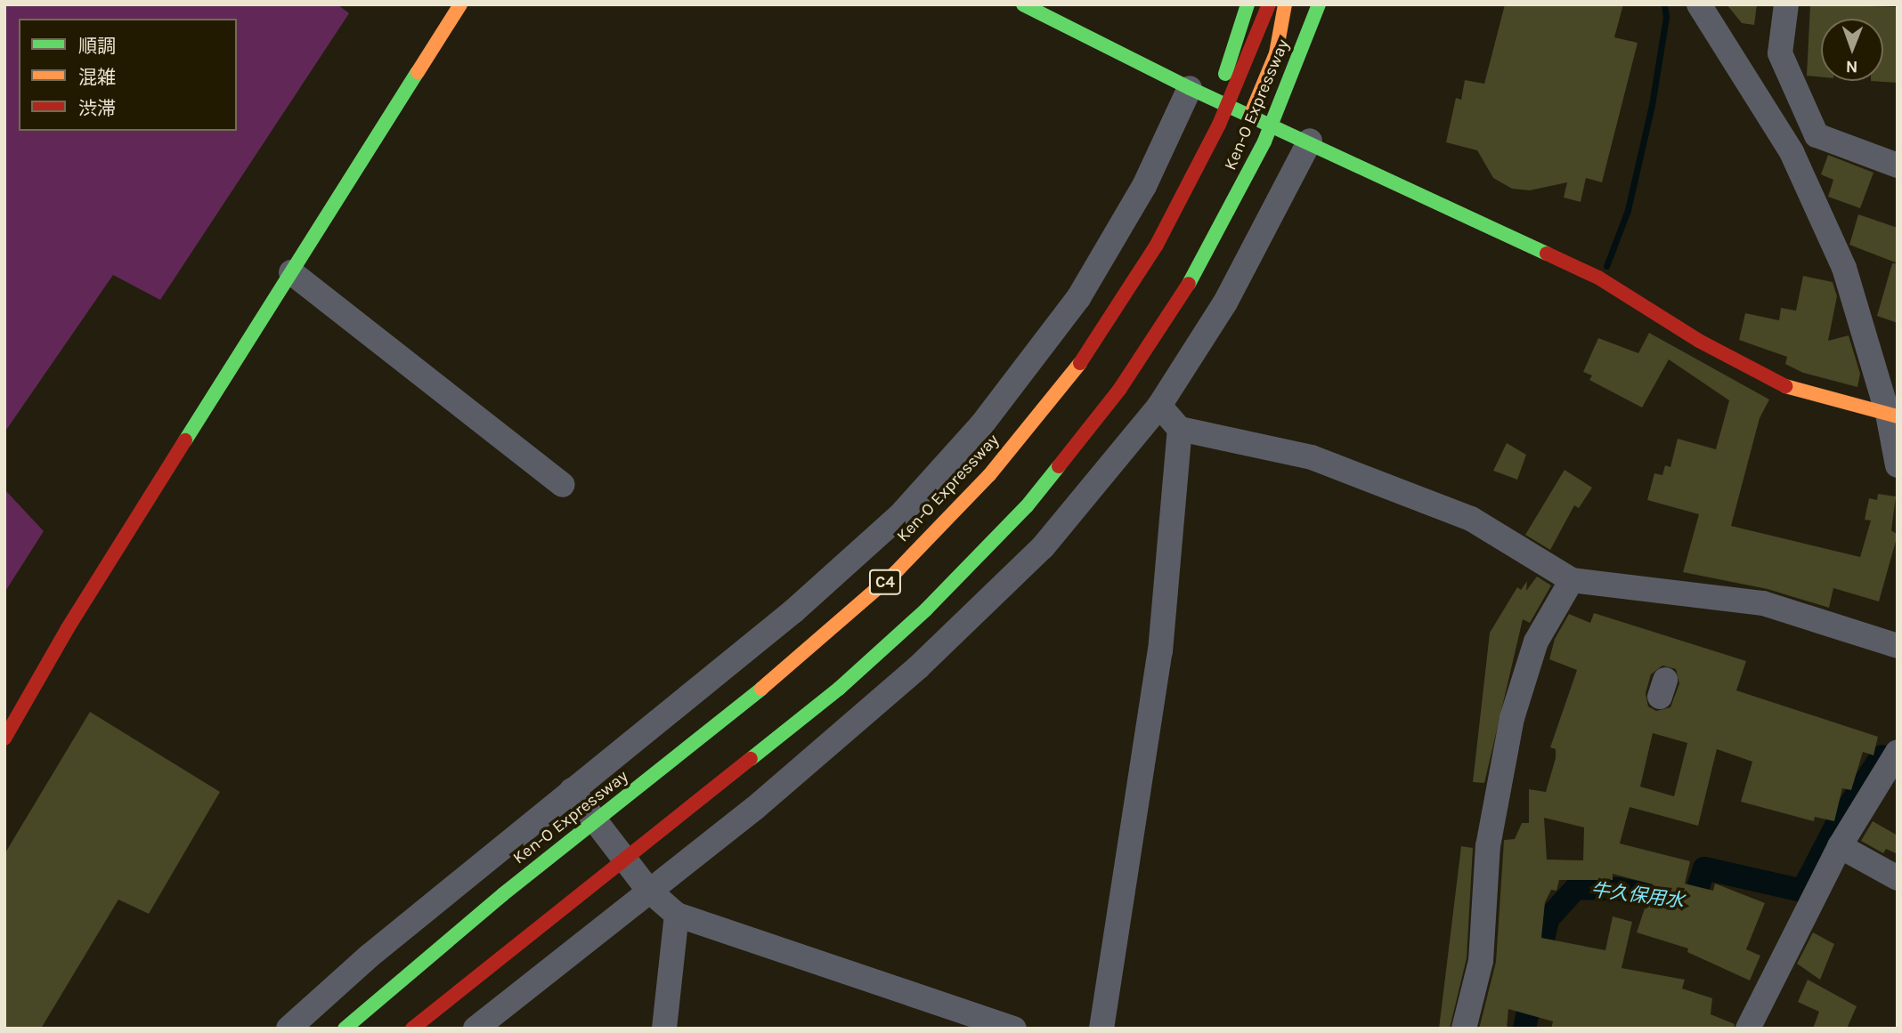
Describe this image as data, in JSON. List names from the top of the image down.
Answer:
{
  "streets": {
    "main road": ["Ken-O Expressway", "C4"]
  },
  "water": ["牛久保用水"],
  "legend": ["順調", "混雑", "渋滞"],
  "north": "bottom"
}
